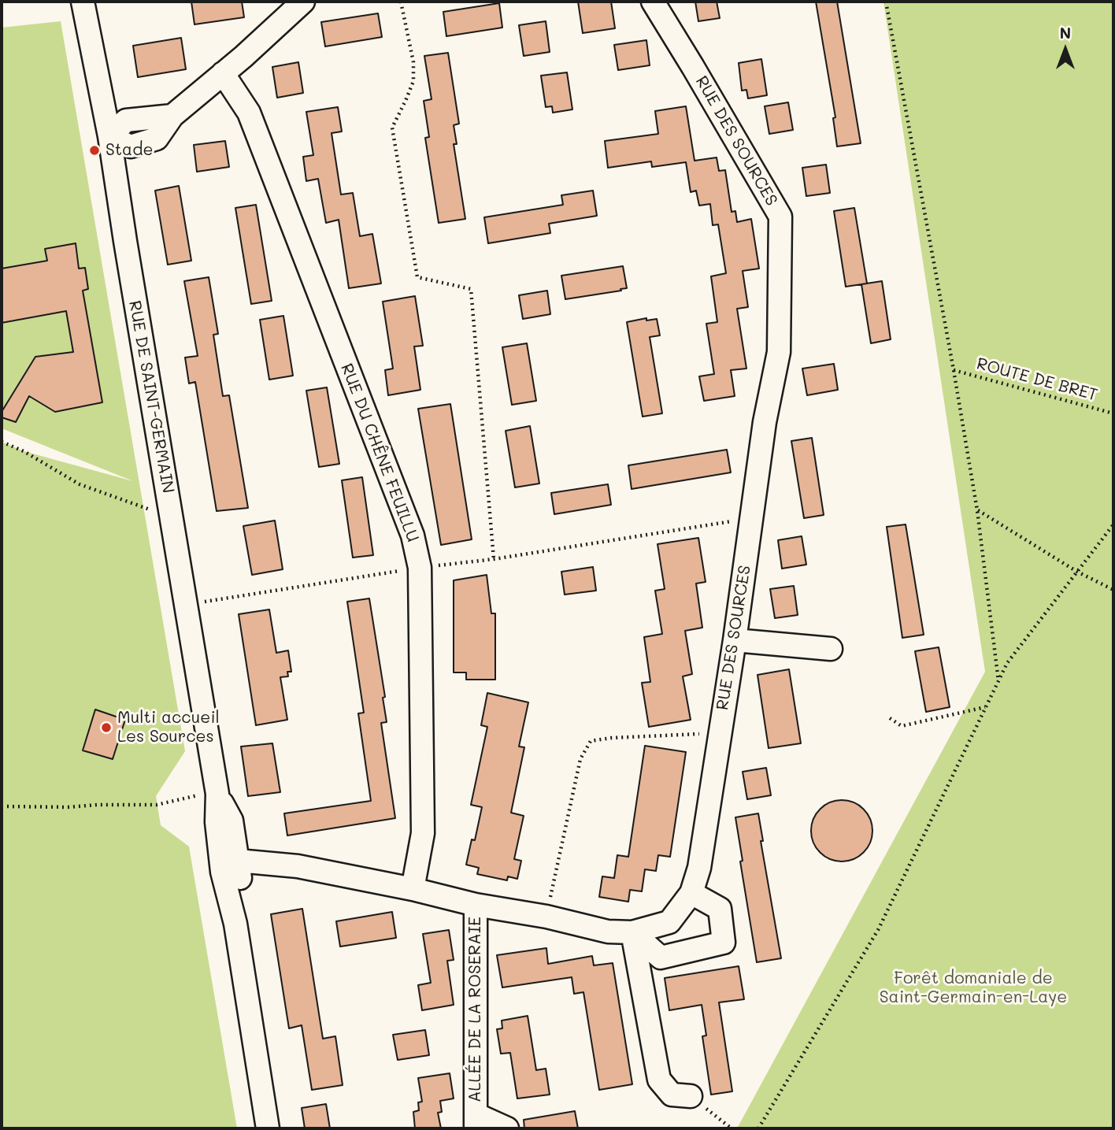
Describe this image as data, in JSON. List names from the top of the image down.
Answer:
{
  "streets": {
    "street": [
      "RUE DES SOURCES",
      "RUE DE SAINT-GERMAIN",
      "RUE DU CHÊNE FEUILLU",
      "ALLÉE DE LA ROSERAIE"
    ],
    "path": ["ROUTE DE BRET"]
  },
  "crossings": [
    ["RUE DES SOURCES", "RUE DE SAINT-GERMAIN"],
    ["RUE DES SOURCES", "RUE DU CHÊNE FEUILLU"],
    ["RUE DES SOURCES", "ALLÉE DE LA ROSERAIE"]
  ],
  "parks": ["Forêt domaniale de Saint-Germain-en-Laye"],
  "places": ["Stade", "Multi accueil Les Sources"],
  "north": "top"
}
